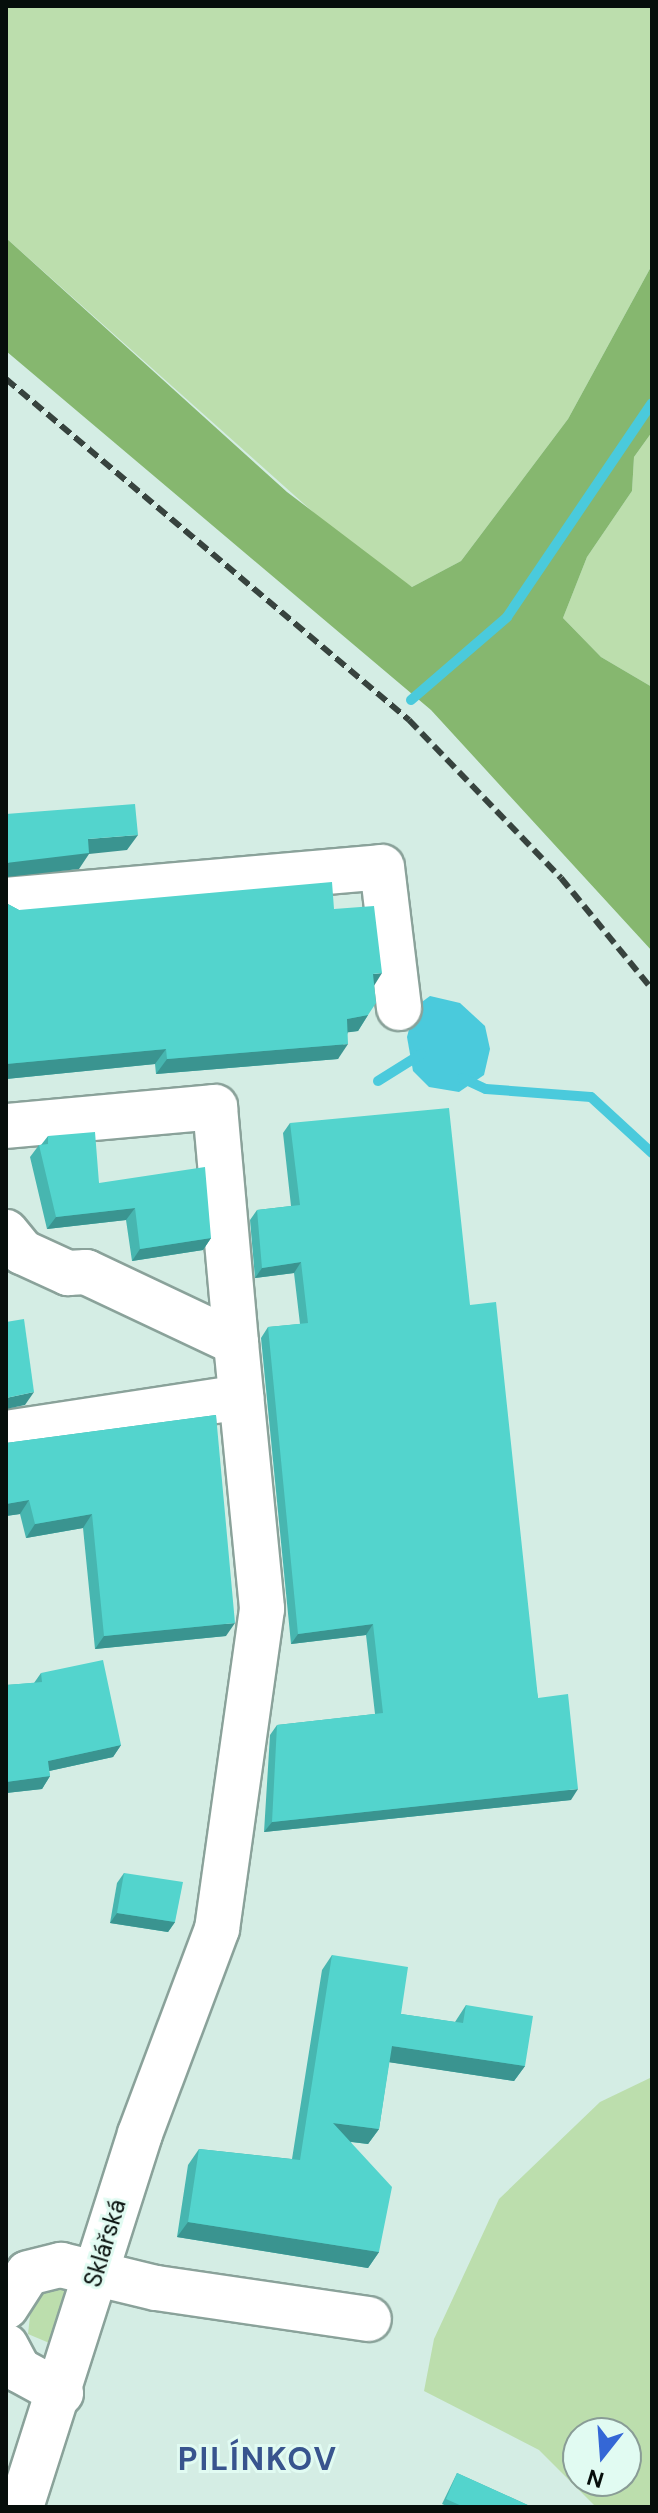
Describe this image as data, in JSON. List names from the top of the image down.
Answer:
{
  "streets": {
    "street": ["Sklářská"]
  },
  "districts": ["PILÍNKOV"],
  "north": "bottom"
}
